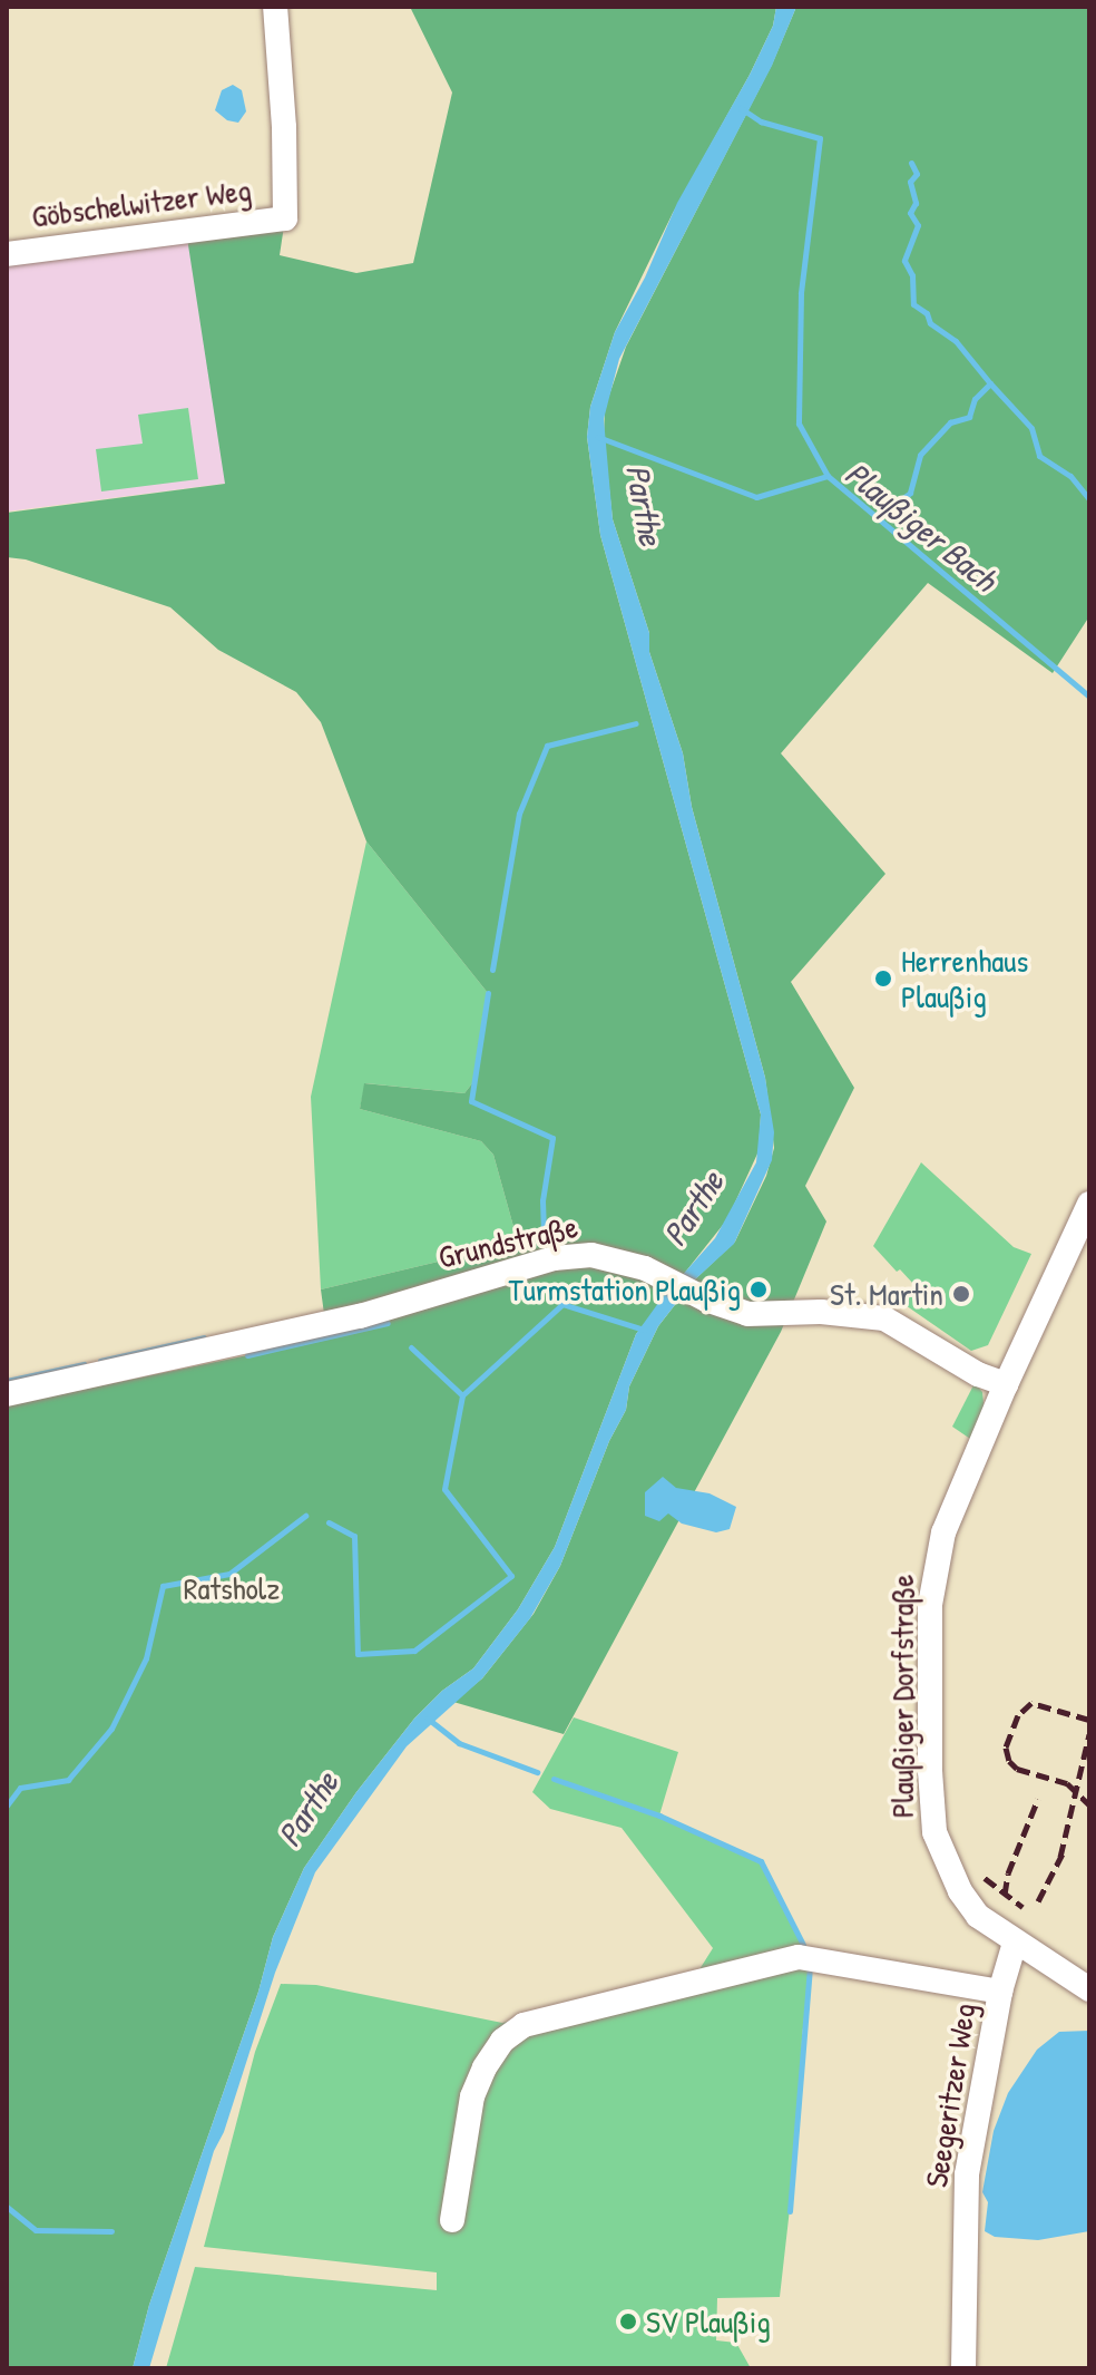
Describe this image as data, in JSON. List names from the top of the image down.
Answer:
{
  "streets": {
    "street": [
      "Göbschelwitzer Weg",
      "Grundstraße",
      "Plaußiger Dorfstraße",
      "Seegeritzer Weg"
    ]
  },
  "crossings": [
    ["Grundstraße", "Plaußiger Dorfstraße"],
    ["Plaußiger Dorfstraße", "Seegeritzer Weg"]
  ],
  "water": ["Parthe", "Plaußiger Bach"],
  "parks": ["Ratsholz"],
  "places": [
    "Herrenhaus Plaußig",
    "Turmstation Plaußig",
    "St. Martin",
    "SV Plaußig"
  ]
}
